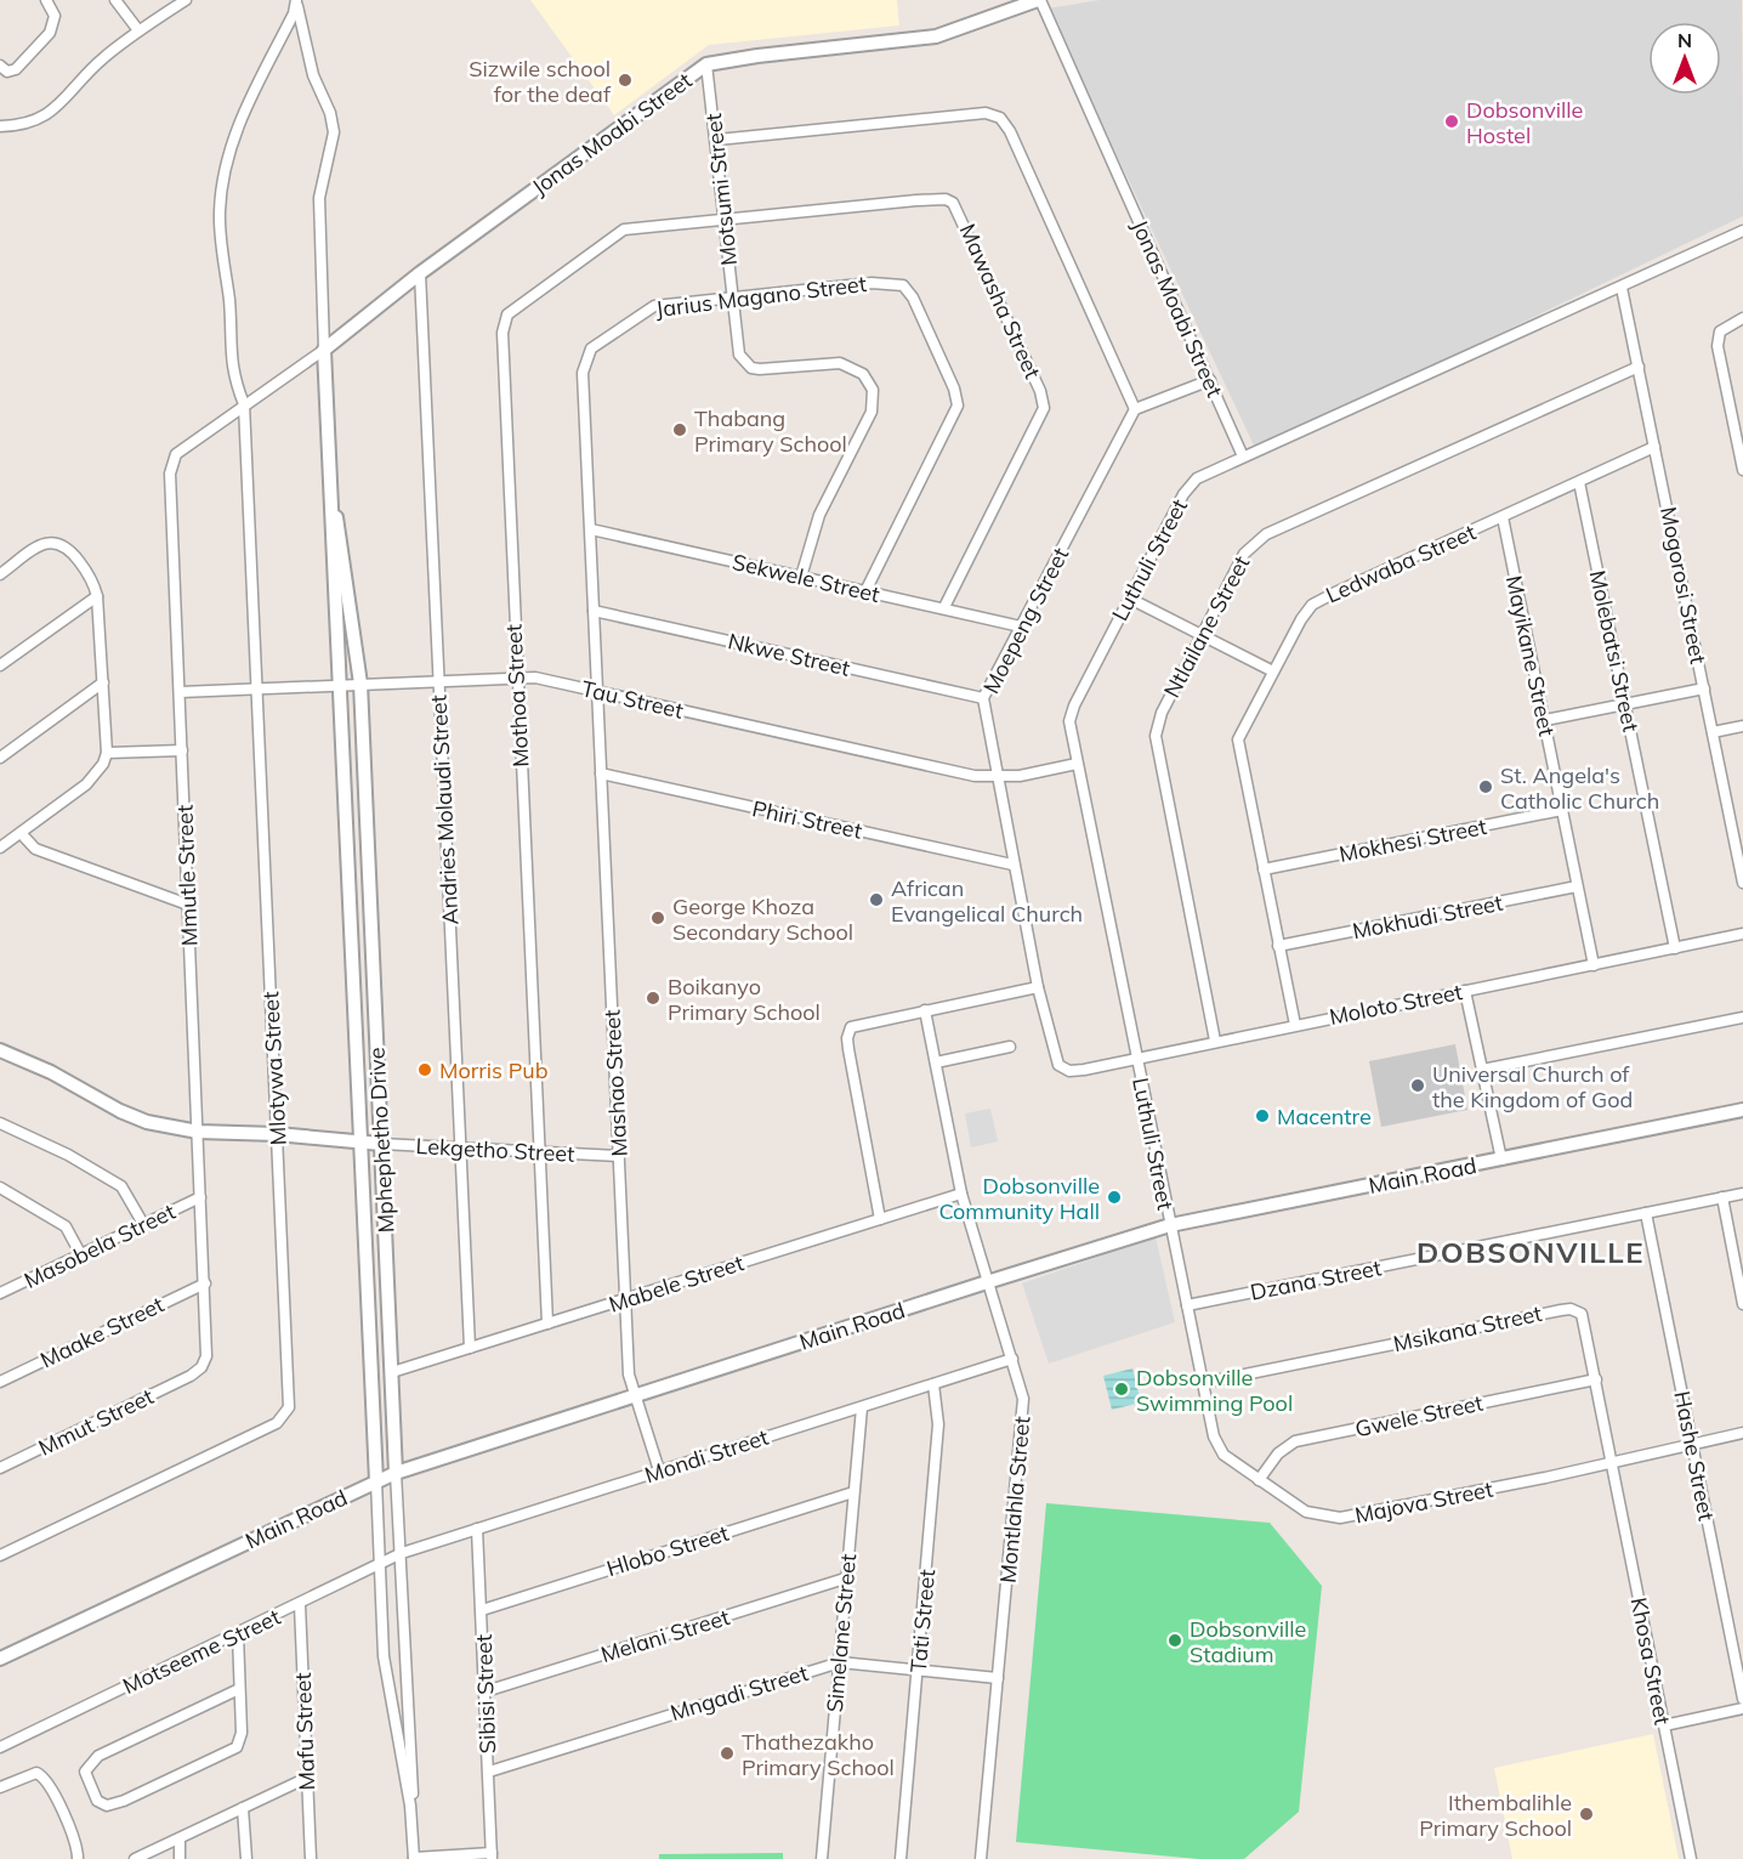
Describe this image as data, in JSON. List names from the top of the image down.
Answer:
{
  "streets": {
    "street": [
      "Jonas Moabi Street",
      "Motsumi Street",
      "Jarius Magano Street",
      "Mawasha Street",
      "Luthuli Street",
      "Ledwaba Street",
      "Sekwele Street",
      "Mogorosi Street",
      "Moepeng Street",
      "Ntlailane Street",
      "Molebatsi Street",
      "Nkwe Street",
      "Mayikane Street",
      "Mothoa Street",
      "Tau Street",
      "Andries Molaudi Street",
      "Phiri Street",
      "Mokhesi Street",
      "Mmutle Street",
      "Mokhudi Street",
      "Moloto Street",
      "Mlotywa Street",
      "Mashao Street",
      "Mphephetho Drive",
      "Lekgetho Street",
      "Main Road",
      "Masobela Street",
      "Dzana Street",
      "Mabele Street",
      "Msikana Street",
      "Maake Street",
      "Gwele Street",
      "Mmut Street",
      "Mondi Street",
      "Hashe Street",
      "Montlahla Street",
      "Majova Street",
      "Hlobo Street",
      "Tati Street",
      "Simelane Street",
      "Melani Street",
      "Motseeme Street",
      "Khosa Street",
      "Mngadi Street",
      "Sibisi Street",
      "Mafu Street"
    ]
  },
  "crossings": [
    ["Jonas Moabi Street", "Motsumi Street"],
    ["Jonas Moabi Street", "Luthuli Street"],
    ["Jonas Moabi Street", "Andries Molaudi Street"],
    ["Jonas Moabi Street", "Mmutle Street"],
    ["Jonas Moabi Street", "Mlotywa Street"],
    ["Jonas Moabi Street", "Mphephetho Drive"],
    ["Motsumi Street", "Jarius Magano Street"],
    ["Motsumi Street", "Mawasha Street"],
    ["Motsumi Street", "Sekwele Street"],
    ["Motsumi Street", "Mothoa Street"],
    ["Jarius Magano Street", "Sekwele Street"],
    ["Jarius Magano Street", "Nkwe Street"],
    ["Jarius Magano Street", "Tau Street"],
    ["Jarius Magano Street", "Mashao Street"],
    ["Mawasha Street", "Sekwele Street"],
    ["Mawasha Street", "Mothoa Street"],
    ["Luthuli Street", "Mogorosi Street"],
    ["Luthuli Street", "Tau Street"],
    ["Luthuli Street", "Moloto Street"],
    ["Luthuli Street", "Main Road"],
    ["Luthuli Street", "Majova Street"],
    ["Ledwaba Street", "Mogorosi Street"],
    ["Ledwaba Street", "Molebatsi Street"],
    ["Ledwaba Street", "Mayikane Street"],
    ["Ledwaba Street", "Mokhesi Street"],
    ["Ledwaba Street", "Mokhudi Street"],
    ["Ledwaba Street", "Moloto Street"],
    ["Sekwele Street", "Moepeng Street"],
    ["Mogorosi Street", "Ntlailane Street"],
    ["Moepeng Street", "Nkwe Street"],
    ["Moepeng Street", "Tau Street"],
    ["Moepeng Street", "Phiri Street"],
    ["Moepeng Street", "Moloto Street"],
    ["Ntlailane Street", "Moloto Street"],
    ["Molebatsi Street", "Moloto Street"],
    ["Mayikane Street", "Mokhesi Street"],
    ["Mayikane Street", "Mokhudi Street"],
    ["Mayikane Street", "Moloto Street"],
    ["Mothoa Street", "Tau Street"],
    ["Mothoa Street", "Lekgetho Street"],
    ["Mothoa Street", "Mabele Street"],
    ["Tau Street", "Andries Molaudi Street"],
    ["Tau Street", "Mmutle Street"],
    ["Tau Street", "Mlotywa Street"],
    ["Tau Street", "Mashao Street"],
    ["Tau Street", "Mphephetho Drive"],
    ["Andries Molaudi Street", "Lekgetho Street"],
    ["Andries Molaudi Street", "Mabele Street"],
    ["Phiri Street", "Mashao Street"],
    ["Mmutle Street", "Mlotywa Street"],
    ["Mmutle Street", "Lekgetho Street"],
    ["Mmutle Street", "Masobela Street"],
    ["Mmutle Street", "Maake Street"],
    ["Mmutle Street", "Mmut Street"],
    ["Mlotywa Street", "Lekgetho Street"],
    ["Mashao Street", "Lekgetho Street"],
    ["Mashao Street", "Main Road"],
    ["Mashao Street", "Mabele Street"],
    ["Mashao Street", "Mondi Street"],
    ["Mphephetho Drive", "Lekgetho Street"],
    ["Mphephetho Drive", "Main Road"],
    ["Mphephetho Drive", "Mabele Street"],
    ["Mphephetho Drive", "Mondi Street"],
    ["Mphephetho Drive", "Motseeme Street"],
    ["Main Road", "Montlahla Street"],
    ["Main Road", "Majova Street"],
    ["Dzana Street", "Hashe Street"],
    ["Dzana Street", "Majova Street"],
    ["Mabele Street", "Montlahla Street"],
    ["Msikana Street", "Gwele Street"],
    ["Msikana Street", "Majova Street"],
    ["Msikana Street", "Khosa Street"],
    ["Gwele Street", "Majova Street"],
    ["Mondi Street", "Montlahla Street"],
    ["Mondi Street", "Tati Street"],
    ["Mondi Street", "Simelane Street"],
    ["Mondi Street", "Motseeme Street"],
    ["Mondi Street", "Sibisi Street"],
    ["Hashe Street", "Majova Street"],
    ["Montlahla Street", "Mngadi Street"],
    ["Majova Street", "Khosa Street"],
    ["Hlobo Street", "Simelane Street"],
    ["Hlobo Street", "Sibisi Street"],
    ["Tati Street", "Mngadi Street"],
    ["Simelane Street", "Melani Street"],
    ["Simelane Street", "Mngadi Street"],
    ["Melani Street", "Sibisi Street"],
    ["Motseeme Street", "Mafu Street"],
    ["Mngadi Street", "Sibisi Street"]
  ],
  "districts": ["DOBSONVILLE"],
  "places": [
    "Sizwile school for the deaf",
    "Dobsonville Hostel",
    "Thabang Primary School",
    "St. Angela's Catholic Church",
    "African Evangelical Church",
    "George Khoza Secondary School",
    "Boikanyo Primary School",
    "Morris Pub",
    "Universal Church of the Kingdom of God",
    "Macentre",
    "Dobsonville Community Hall",
    "Dobsonville Swimming Pool",
    "Dobsonville Stadium",
    "Thathezakho Primary School",
    "Ithembalihle Primary School"
  ],
  "north": "top"
}
